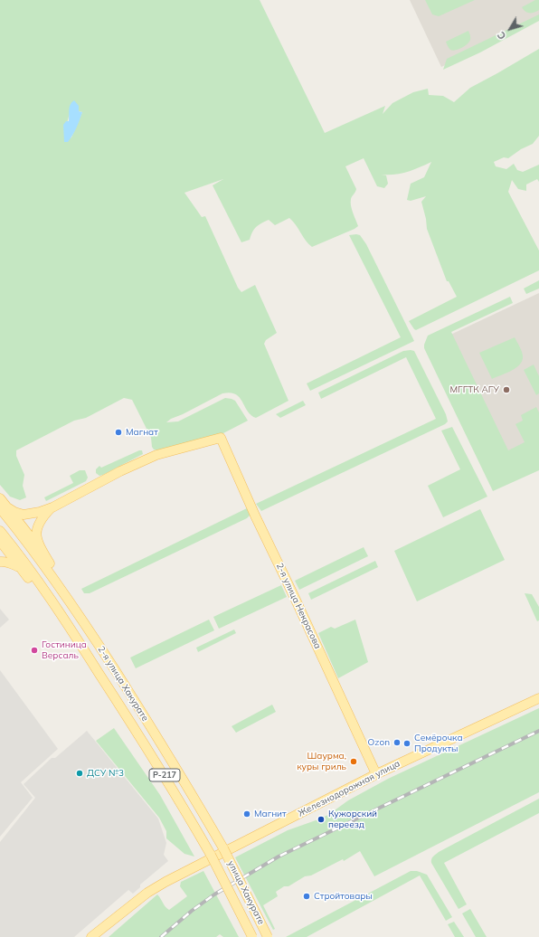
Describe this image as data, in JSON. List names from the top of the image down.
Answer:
{
  "streets": {
    "main road": [
      "2-я улица Некрасова",
      "2-я улица Хакурате",
      "Р-217",
      "Железнодорожная улица",
      "улица Хакурате"
    ]
  },
  "crossings": [
    ["2-я улица Некрасова", "Железнодорожная улица"],
    ["2-я улица Хакурате", "улица Хакурате"]
  ],
  "places": [
    "МГГТК АГУ",
    "Магнат",
    "Гостиница Версаль",
    "Ozon",
    "Семёрочка Продукты",
    "Шаурма, куры гриль",
    "ДСУ №3",
    "Магнит",
    "Кужорский переезд",
    "Стройтовары"
  ],
  "north": "bottom left"
}
